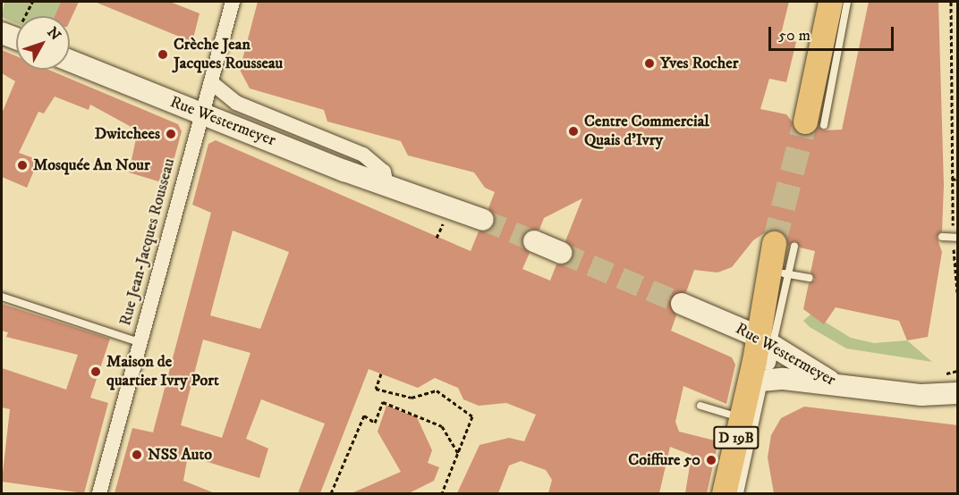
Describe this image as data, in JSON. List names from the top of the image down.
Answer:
{
  "streets": {
    "main road": ["Rue Westermeyer", "D 19B"],
    "street": ["Rue Jean-Jacques Rousseau"]
  },
  "crossings": [
    ["Rue Westermeyer", "Rue Jean-Jacques Rousseau"],
    ["Rue Westermeyer", "D 19B"]
  ],
  "places": [
    "Crèche Jean Jacques Rousseau",
    "Yves Rocher",
    "Centre Commercial Quais d'Ivry",
    "Dwitchees",
    "Mosquée An Nour",
    "Maison de quartier Ivry Port",
    "NSS Auto",
    "Coiffure 50"
  ],
  "scale_bar": "50 m",
  "north": "top right"
}
